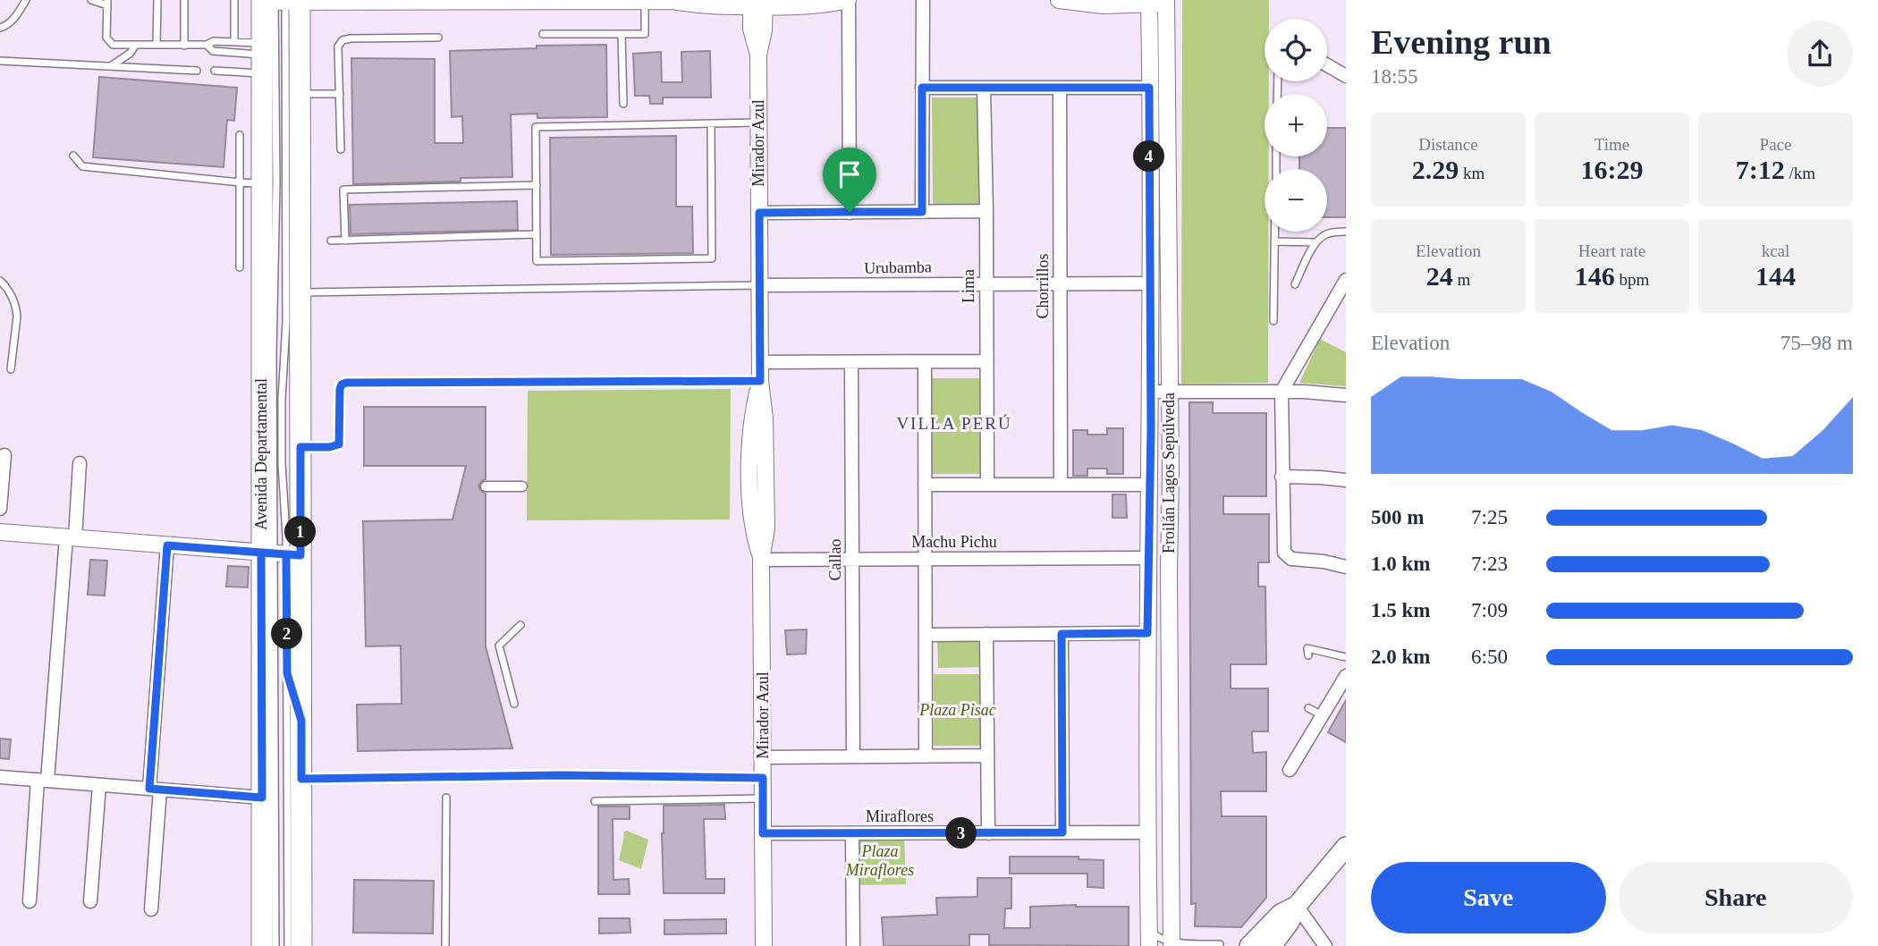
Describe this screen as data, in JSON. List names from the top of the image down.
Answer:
{
  "streets": {
    "main road": ["Avenida Departamental"],
    "street": [
      "Mirador Azul",
      "Urubamba",
      "Lima",
      "Chorrillos",
      "Froilán Lagos Sepúlveda",
      "Machu Pichu",
      "Callao",
      "Miraflores"
    ]
  },
  "crossings": [
    ["Mirador Azul", "Urubamba"],
    ["Mirador Azul", "Machu Pichu"],
    ["Mirador Azul", "Miraflores"],
    ["Urubamba", "Lima"],
    ["Urubamba", "Chorrillos"],
    ["Urubamba", "Froilán Lagos Sepúlveda"],
    ["Froilán Lagos Sepúlveda", "Machu Pichu"],
    ["Froilán Lagos Sepúlveda", "Miraflores"],
    ["Machu Pichu", "Callao"]
  ],
  "districts": ["VILLA PERÚ"],
  "parks": ["Plaza Pisac", "Plaza Miraflores"],
  "page": {
    "heading": ["Evening run", "18:55"],
    "map_buttons": ["+", "−"],
    "stats": [
      ["Distance", "2.29 km"],
      ["Time", "16:29"],
      ["Pace", "7:12 /km"],
      ["Elevation", "24 m"],
      ["Heart rate", "146 bpm"],
      ["kcal", "144"]
    ],
    "pins": [
      "4",
      "1",
      "2",
      "3"
    ],
    "chart": ["Elevation", "75–98 m"],
    "list": [
      {
        "name": "500 m",
        "note": "7:25"
      },
      {
        "name": "1.0 km",
        "note": "7:23"
      },
      {
        "name": "1.5 km",
        "note": "7:09"
      },
      {
        "name": "2.0 km",
        "note": "6:50"
      }
    ],
    "buttons": ["Save", "Share"]
  }
}
